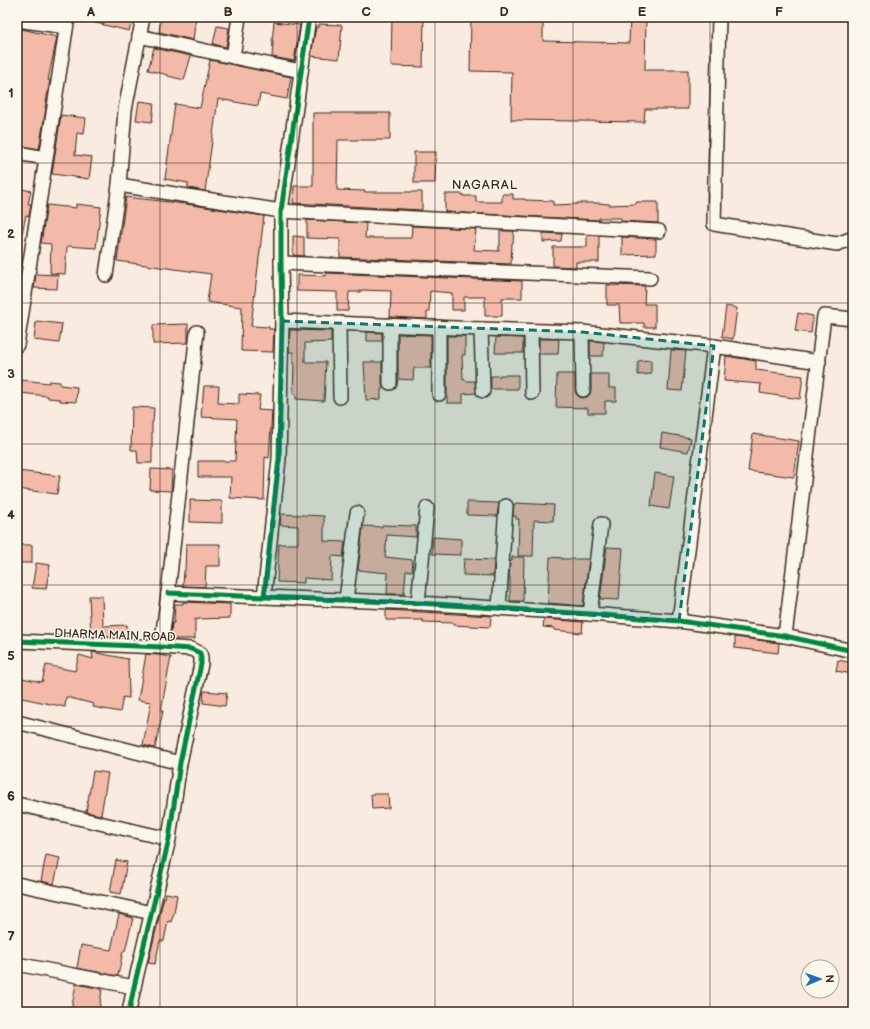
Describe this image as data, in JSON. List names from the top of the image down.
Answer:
{
  "streets": {
    "street": ["DHARMA MAIN ROAD"]
  },
  "districts": ["NAGARAL"],
  "north": "right",
  "grid": {
    "columns": [
      "A",
      "B",
      "C",
      "D",
      "E",
      "F"
    ],
    "rows": [
      "1",
      "2",
      "3",
      "4",
      "5",
      "6",
      "7"
    ]
  }
}
